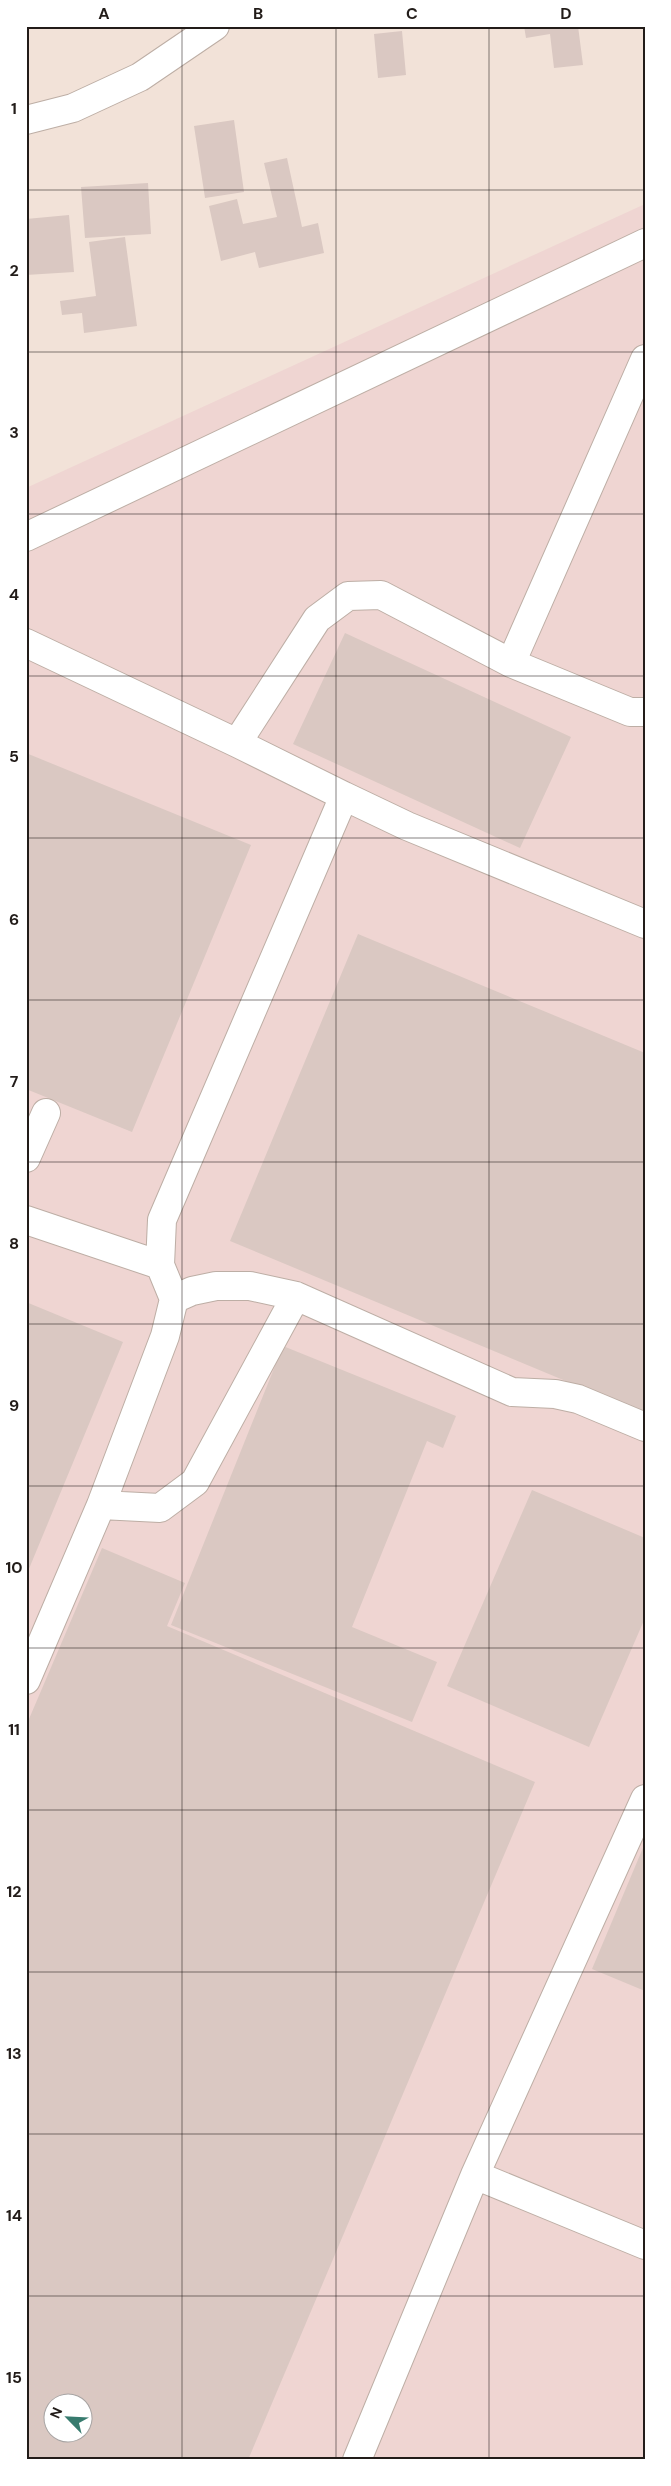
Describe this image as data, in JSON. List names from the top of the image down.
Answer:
{
  "north": "top left",
  "grid": {
    "columns": [
      "A",
      "B",
      "C",
      "D"
    ],
    "rows": [
      "1",
      "2",
      "3",
      "4",
      "5",
      "6",
      "7",
      "8",
      "9",
      "10",
      "11",
      "12",
      "13",
      "14",
      "15"
    ]
  }
}
